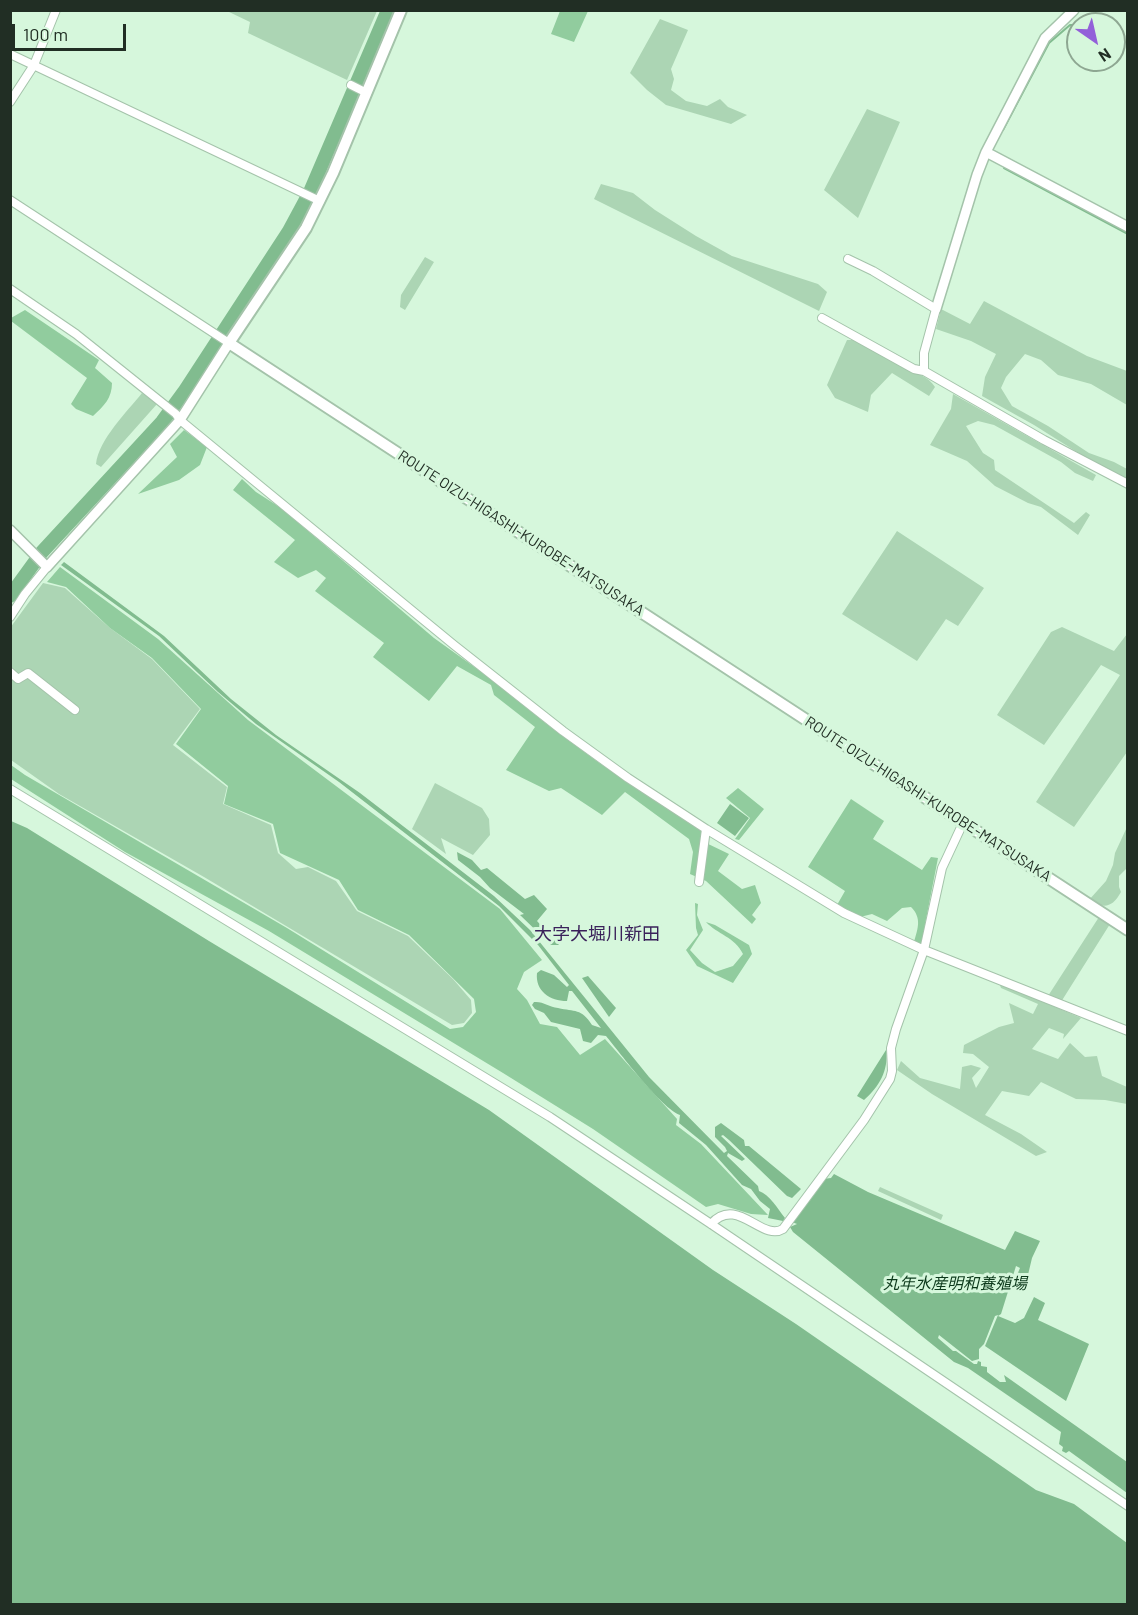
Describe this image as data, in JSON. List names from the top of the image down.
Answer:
{
  "streets": {
    "main road": ["ROUTE OIZU-HIGASHI-KUROBE-MATSUSAKA"]
  },
  "districts": ["大字大堀川新田"],
  "water": ["丸年水産明和養殖場"],
  "scale_bar": "100 m",
  "north": "bottom right"
}
